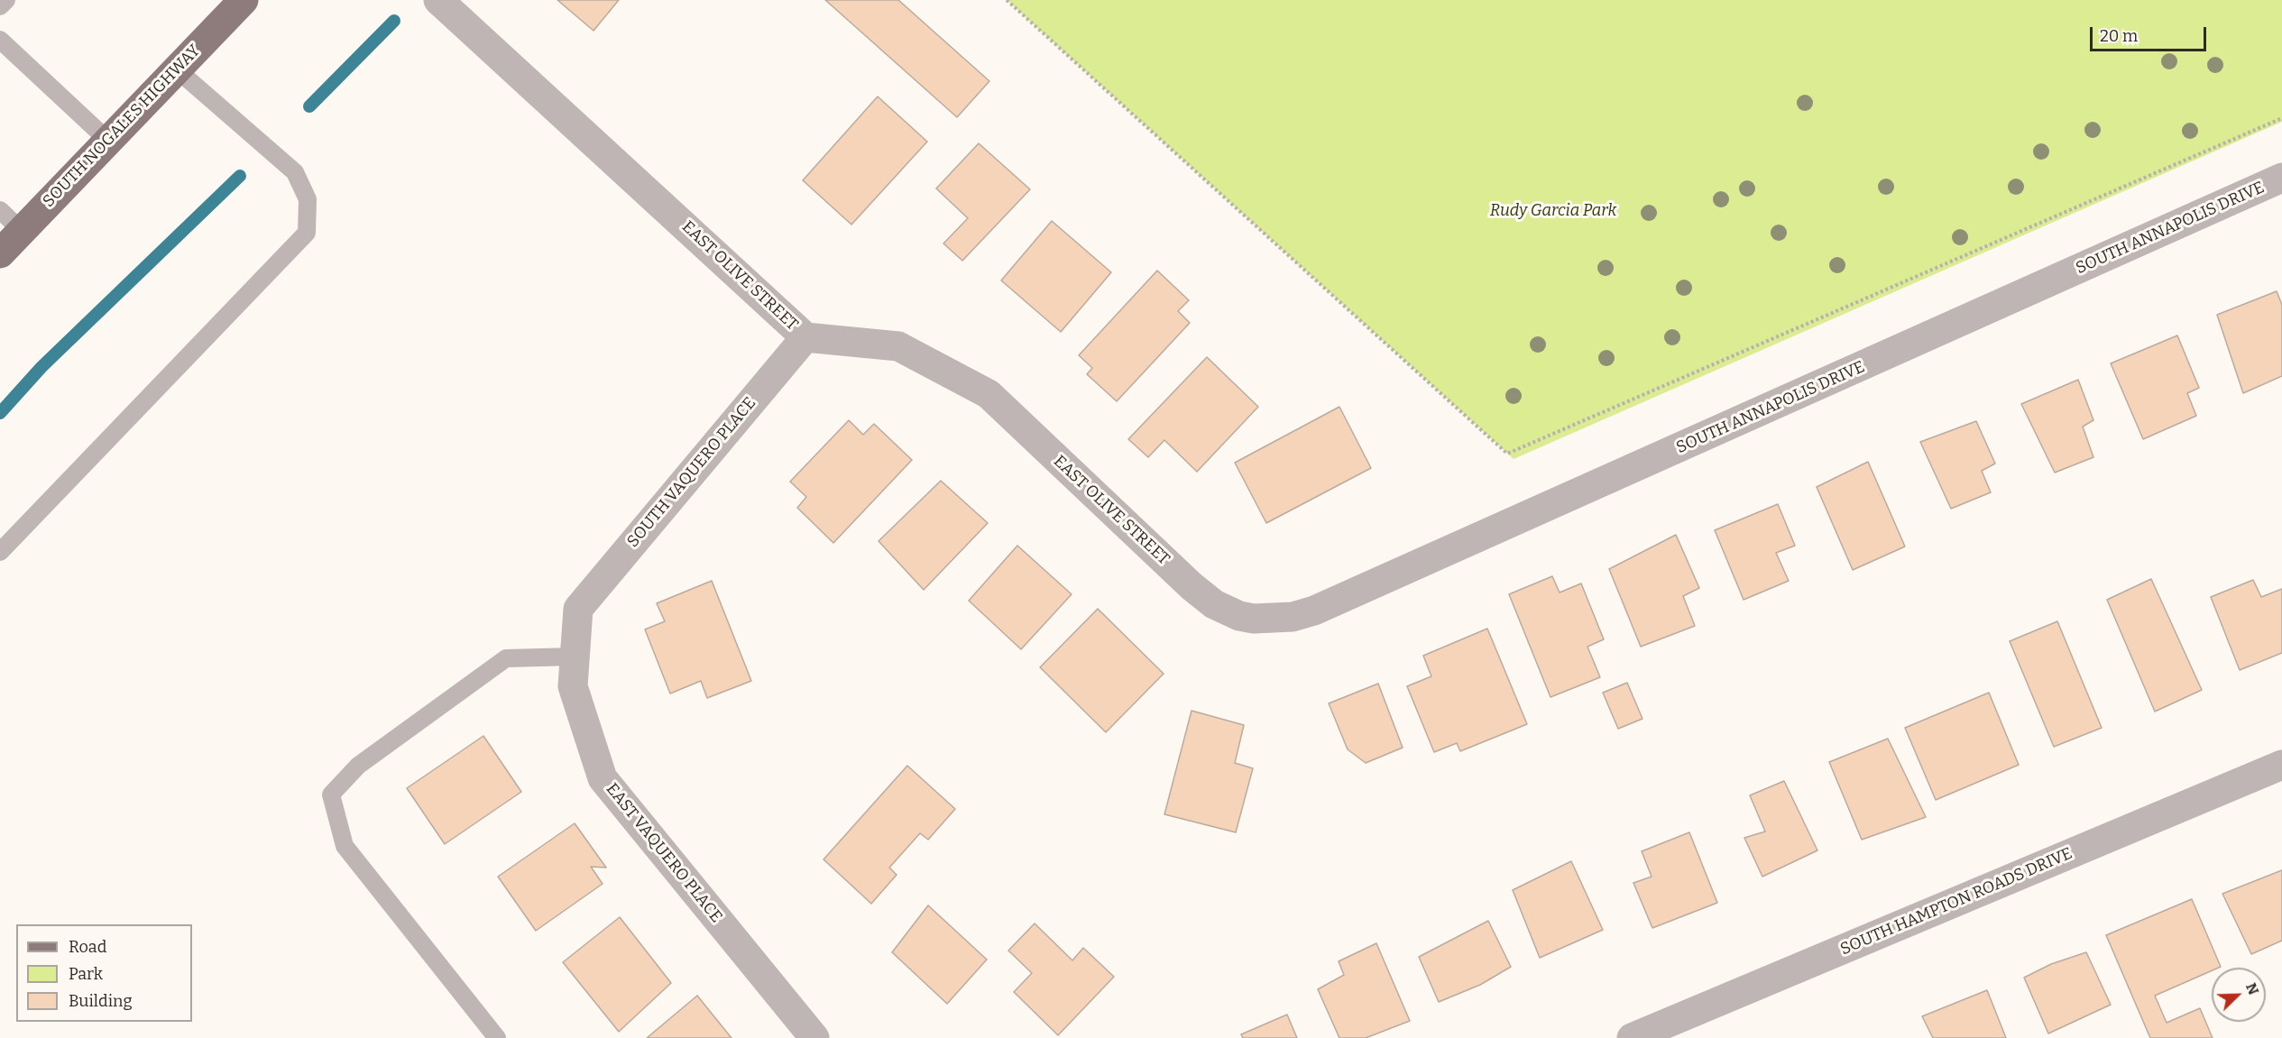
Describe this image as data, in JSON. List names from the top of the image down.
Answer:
{
  "streets": {
    "main road": ["SOUTH NOGALES HIGHWAY"],
    "street": [
      "SOUTH ANNAPOLIS DRIVE",
      "EAST OLIVE STREET",
      "SOUTH VAQUERO PLACE",
      "EAST VAQUERO PLACE",
      "SOUTH HAMPTON ROADS DRIVE"
    ]
  },
  "crossings": [
    ["SOUTH ANNAPOLIS DRIVE", "EAST OLIVE STREET"],
    ["EAST OLIVE STREET", "SOUTH VAQUERO PLACE"],
    ["SOUTH VAQUERO PLACE", "EAST VAQUERO PLACE"]
  ],
  "parks": ["Rudy Garcia Park"],
  "legend": ["Road", "Park", "Building"],
  "scale_bar": "20 m",
  "north": "top right"
}
